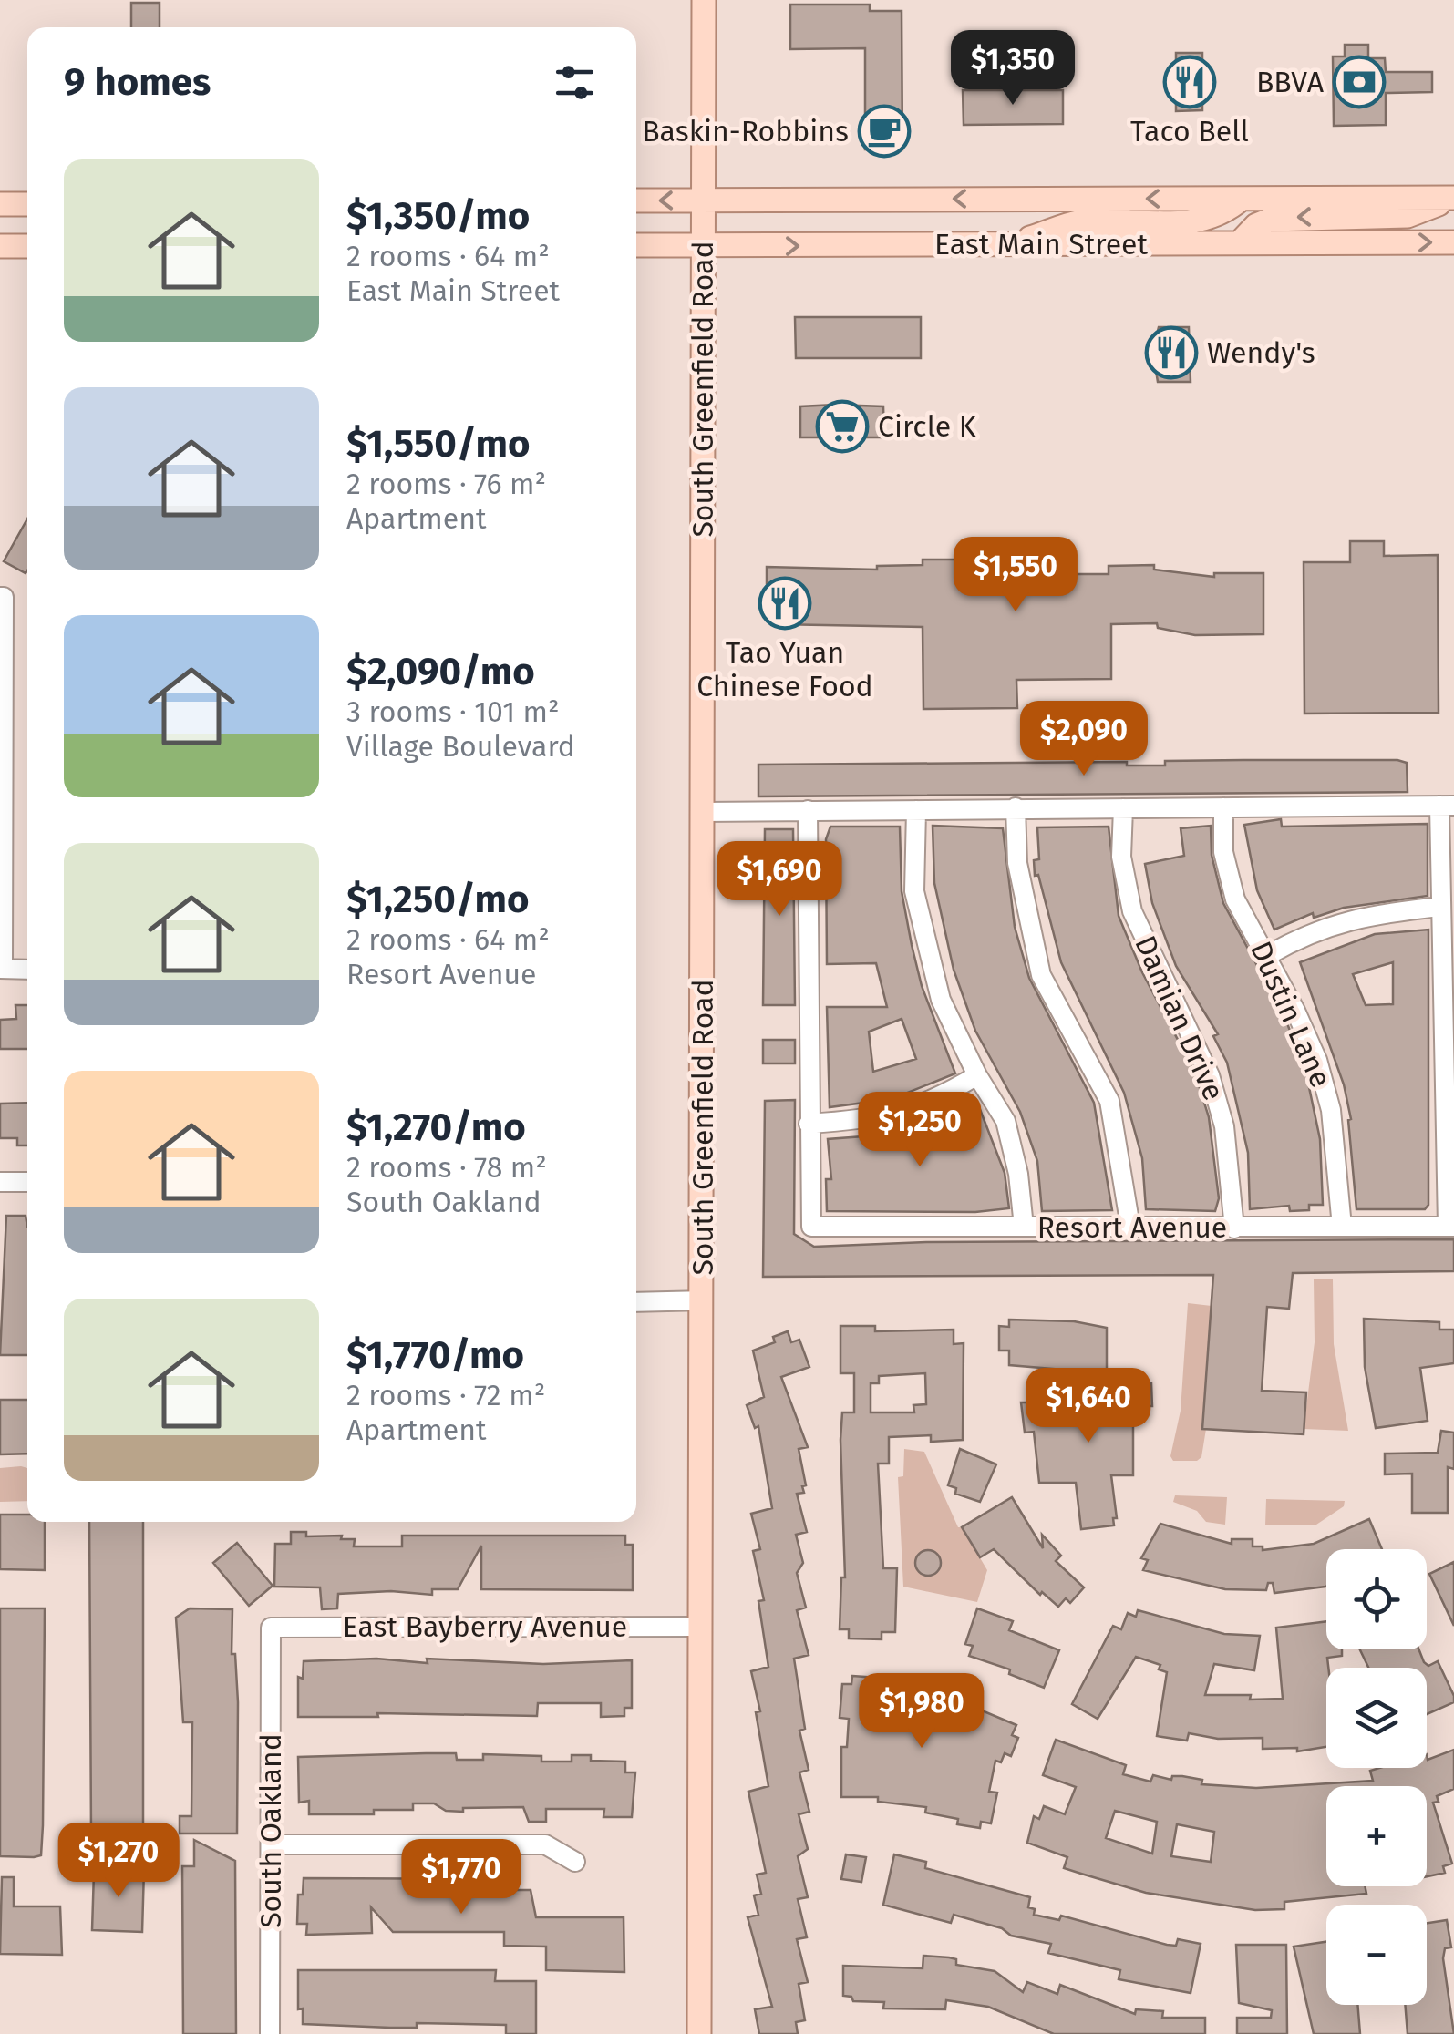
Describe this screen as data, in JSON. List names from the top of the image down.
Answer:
{
  "streets": {
    "main road": ["East Main Street", "South Greenfield Road"],
    "street": [
      "Dustin Lane",
      "Damian Drive",
      "Resort Avenue",
      "East Bayberry Avenue",
      "South Oakland"
    ]
  },
  "crossings": [
    ["East Main Street", "South Greenfield Road"],
    ["South Greenfield Road", "East Bayberry Avenue"],
    ["Dustin Lane", "Resort Avenue"],
    ["Damian Drive", "Resort Avenue"],
    ["East Bayberry Avenue", "South Oakland"]
  ],
  "places": {
    "restaurant": ["Taco Bell", "Wendy's", "Tao Yuan Chinese Food"],
    "bank": ["BBVA"],
    "cafe": ["Baskin-Robbins"],
    "supermarket": ["Circle K"]
  },
  "page": {
    "heading": "9 homes",
    "price": [
      "$1,350",
      "$1,550",
      "$2,090",
      "$1,690",
      "$1,250",
      "$1,640",
      "$1,980",
      "$1,270",
      "$1,770"
    ],
    "list": [
      {
        "name": "$1,350/mo",
        "note": "2 rooms · 64 m² · East Main Street"
      },
      {
        "name": "$1,550/mo",
        "note": "2 rooms · 76 m² · Apartment"
      },
      {
        "name": "$2,090/mo",
        "note": "3 rooms · 101 m² · Village Boulevard"
      },
      {
        "name": "$1,250/mo",
        "note": "2 rooms · 64 m² · Resort Avenue"
      },
      {
        "name": "$1,270/mo",
        "note": "2 rooms · 78 m² · South Oakland"
      },
      {
        "name": "$1,770/mo",
        "note": "2 rooms · 72 m² · Apartment"
      }
    ],
    "map_buttons": ["+", "−"]
  }
}
